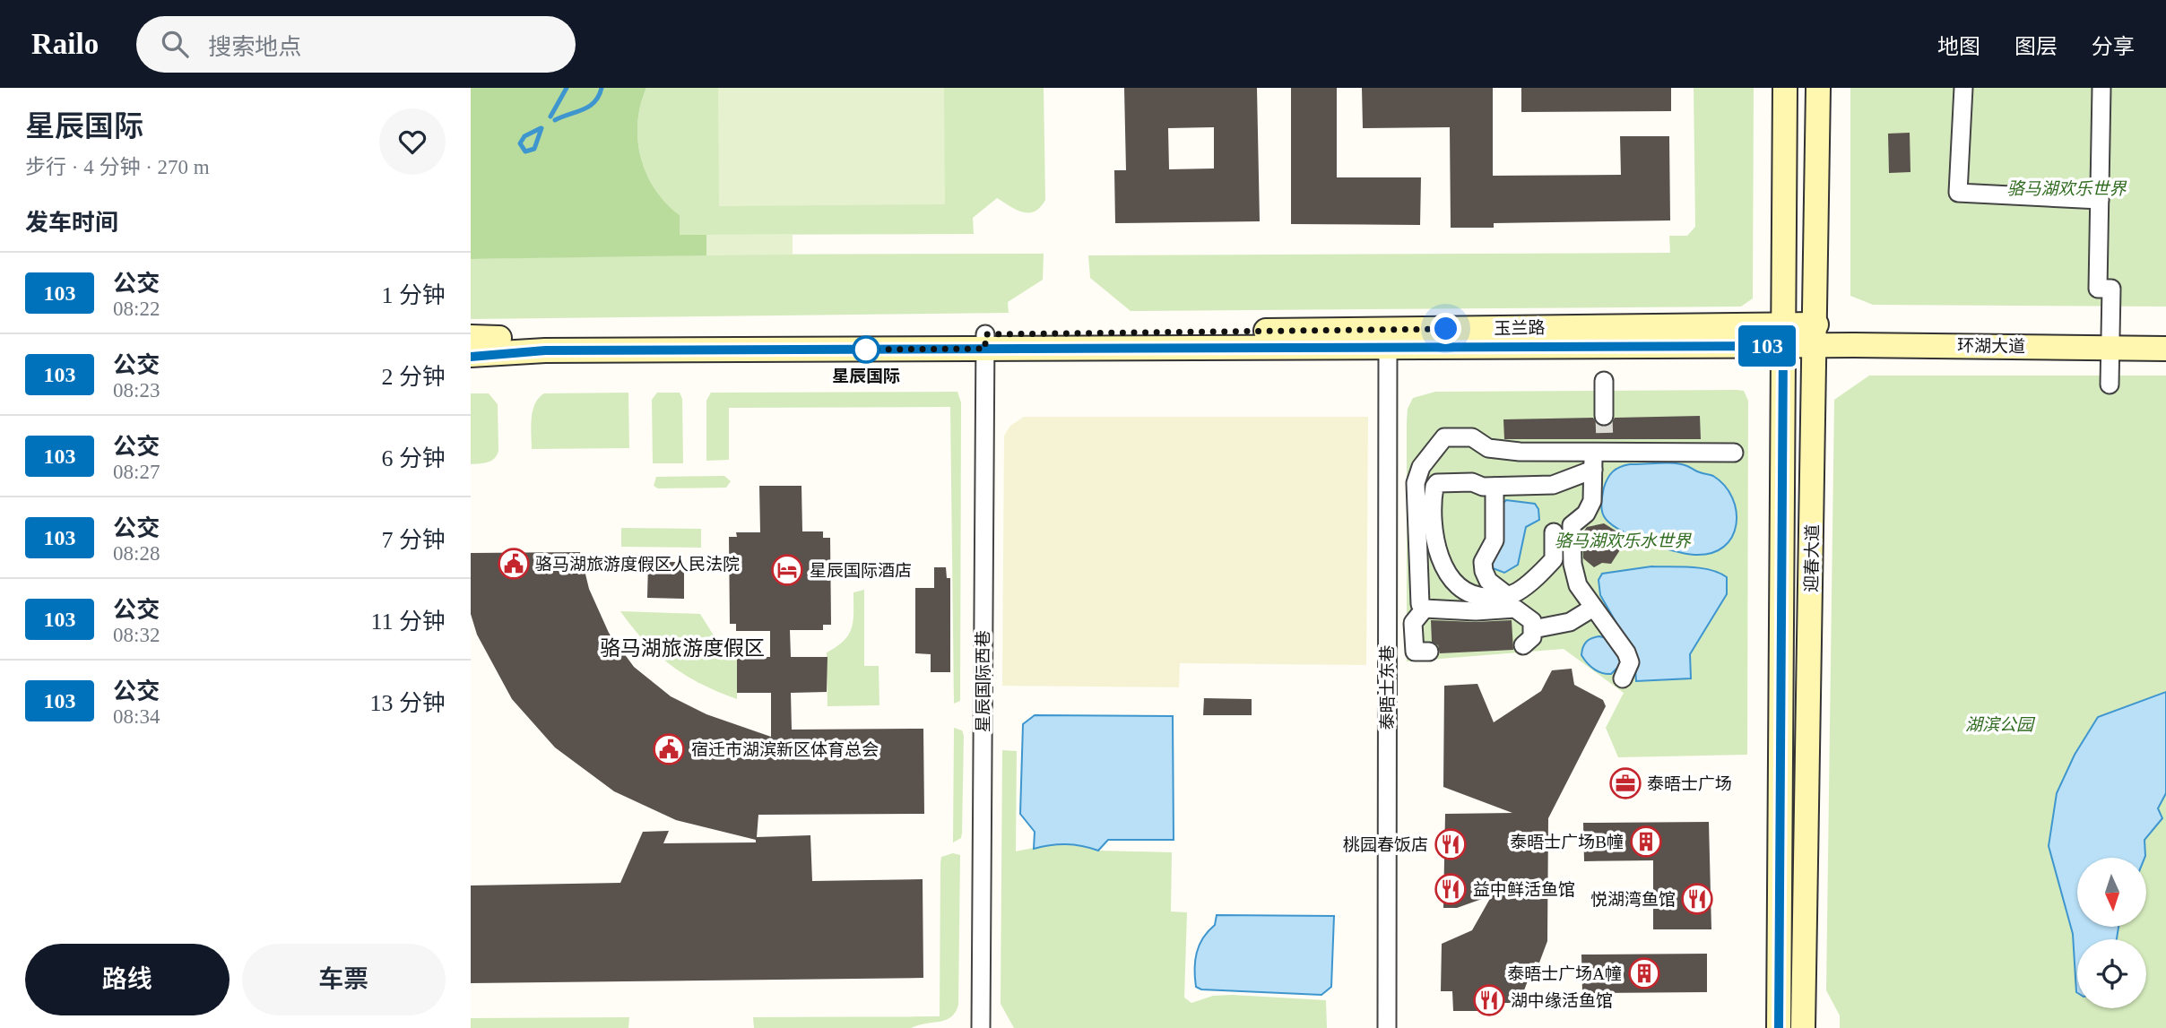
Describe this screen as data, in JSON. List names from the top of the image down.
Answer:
{
  "streets": {
    "street": [
      "玉兰路",
      "环湖大道",
      "迎春大道",
      "星辰国际西巷",
      "泰晤士东巷"
    ]
  },
  "crossings": [
    ["玉兰路", "环湖大道"],
    ["玉兰路", "迎春大道"],
    ["玉兰路", "星辰国际西巷"],
    ["玉兰路", "泰晤士东巷"],
    ["环湖大道", "迎春大道"]
  ],
  "districts": ["骆马湖旅游度假区"],
  "parks": ["骆马湖欢乐世界", "骆马湖欢乐水世界", "湖滨公园"],
  "places": {
    "other": ["星辰国际"],
    "public building": ["骆马湖旅游度假区人民法院", "宿迁市湖滨新区体育总会"],
    "hotel": ["星辰国际酒店"],
    "office": ["泰晤士广场"],
    "building": ["泰晤士广场B幢", "泰晤士广场A幢"],
    "restaurant": [
      "桃园春饭店",
      "益中鲜活鱼馆",
      "悦湖湾鱼馆",
      "湖中缘活鱼馆"
    ]
  },
  "lines": ["bus line 103"],
  "north": "bottom",
  "page": {
    "header": "Railo",
    "search": "搜索地点",
    "nav": ["地图", "图层", "分享"],
    "heading": [
      ["星辰国际", "步行 · 4 分钟 · 270 m"],
      "发车时间"
    ],
    "on_map": "103",
    "list": [
      {
        "mark": "103",
        "name": "公交",
        "note": "08:22",
        "value": "1 分钟"
      },
      {
        "mark": "103",
        "name": "公交",
        "note": "08:23",
        "value": "2 分钟"
      },
      {
        "mark": "103",
        "name": "公交",
        "note": "08:27",
        "value": "6 分钟"
      },
      {
        "mark": "103",
        "name": "公交",
        "note": "08:28",
        "value": "7 分钟"
      },
      {
        "mark": "103",
        "name": "公交",
        "note": "08:32",
        "value": "11 分钟"
      },
      {
        "mark": "103",
        "name": "公交",
        "note": "08:34",
        "value": "13 分钟"
      }
    ],
    "buttons": ["路线", "车票"]
  }
}
